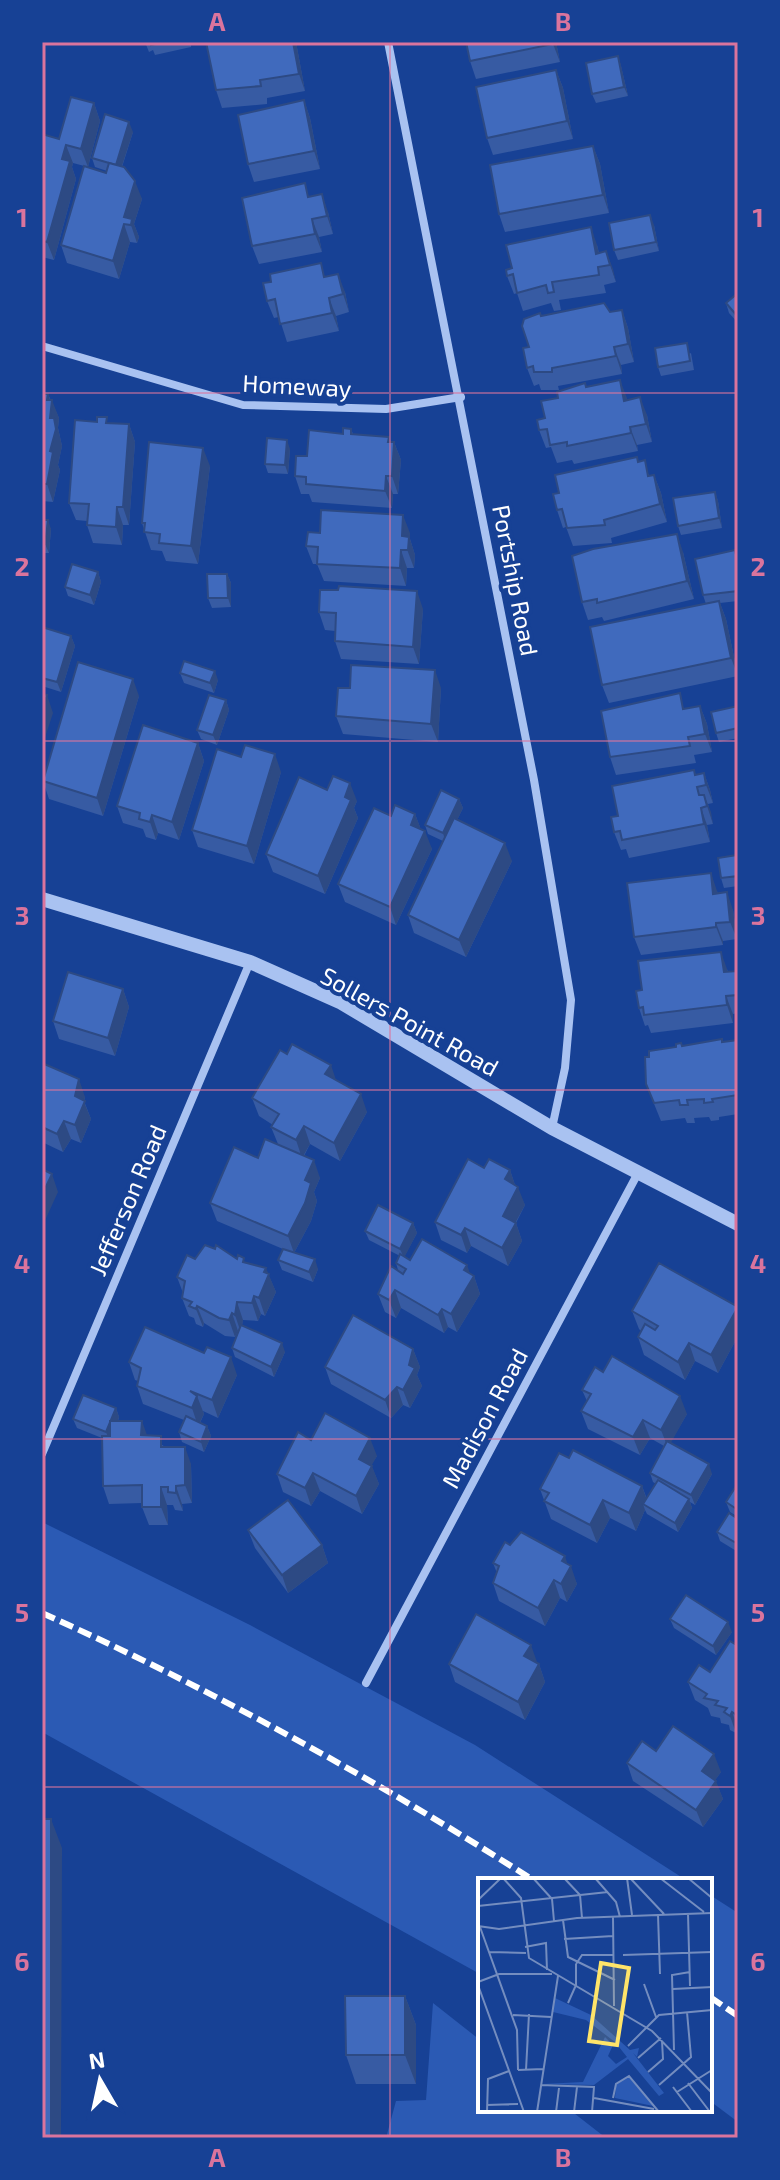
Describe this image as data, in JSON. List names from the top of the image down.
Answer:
{
  "streets": {
    "street": [
      "Homeway",
      "Portship Road",
      "Sollers Point Road",
      "Jefferson Road",
      "Madison Road"
    ]
  },
  "crossings": [
    ["Homeway", "Portship Road"],
    ["Portship Road", "Sollers Point Road"],
    ["Sollers Point Road", "Jefferson Road"],
    ["Sollers Point Road", "Madison Road"]
  ],
  "north": "top",
  "grid": {
    "columns": ["A", "B"],
    "rows": [
      "1",
      "2",
      "3",
      "4",
      "5",
      "6"
    ]
  }
}
